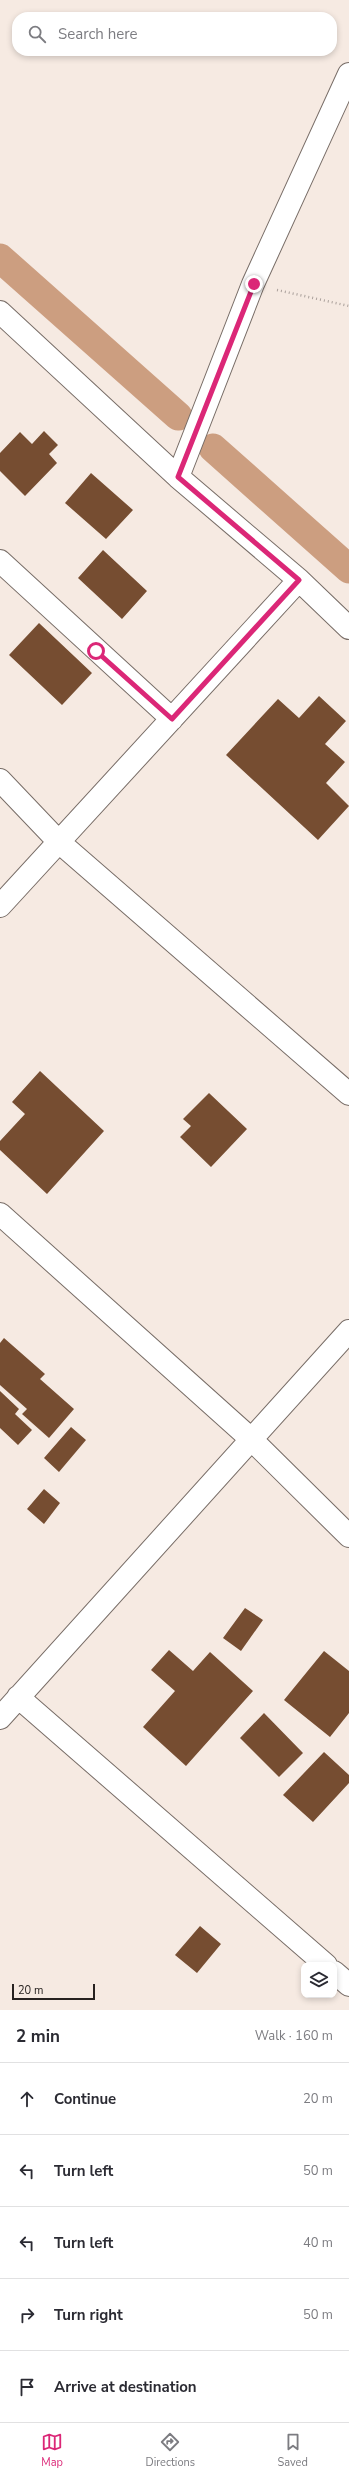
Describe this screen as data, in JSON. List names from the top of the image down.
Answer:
{
  "scale_bar": "20 m",
  "page": {
    "search": "Search here",
    "scale": "20 m",
    "heading": ["2 min", "Walk · 160 m"],
    "list": [
      ["Continue", "20 m"],
      ["Turn left", "50 m"],
      ["Turn left", "40 m"],
      ["Turn right", "50 m"],
      "Arrive at destination"
    ],
    "nav": ["Map", "Directions", "Saved"]
  }
}
